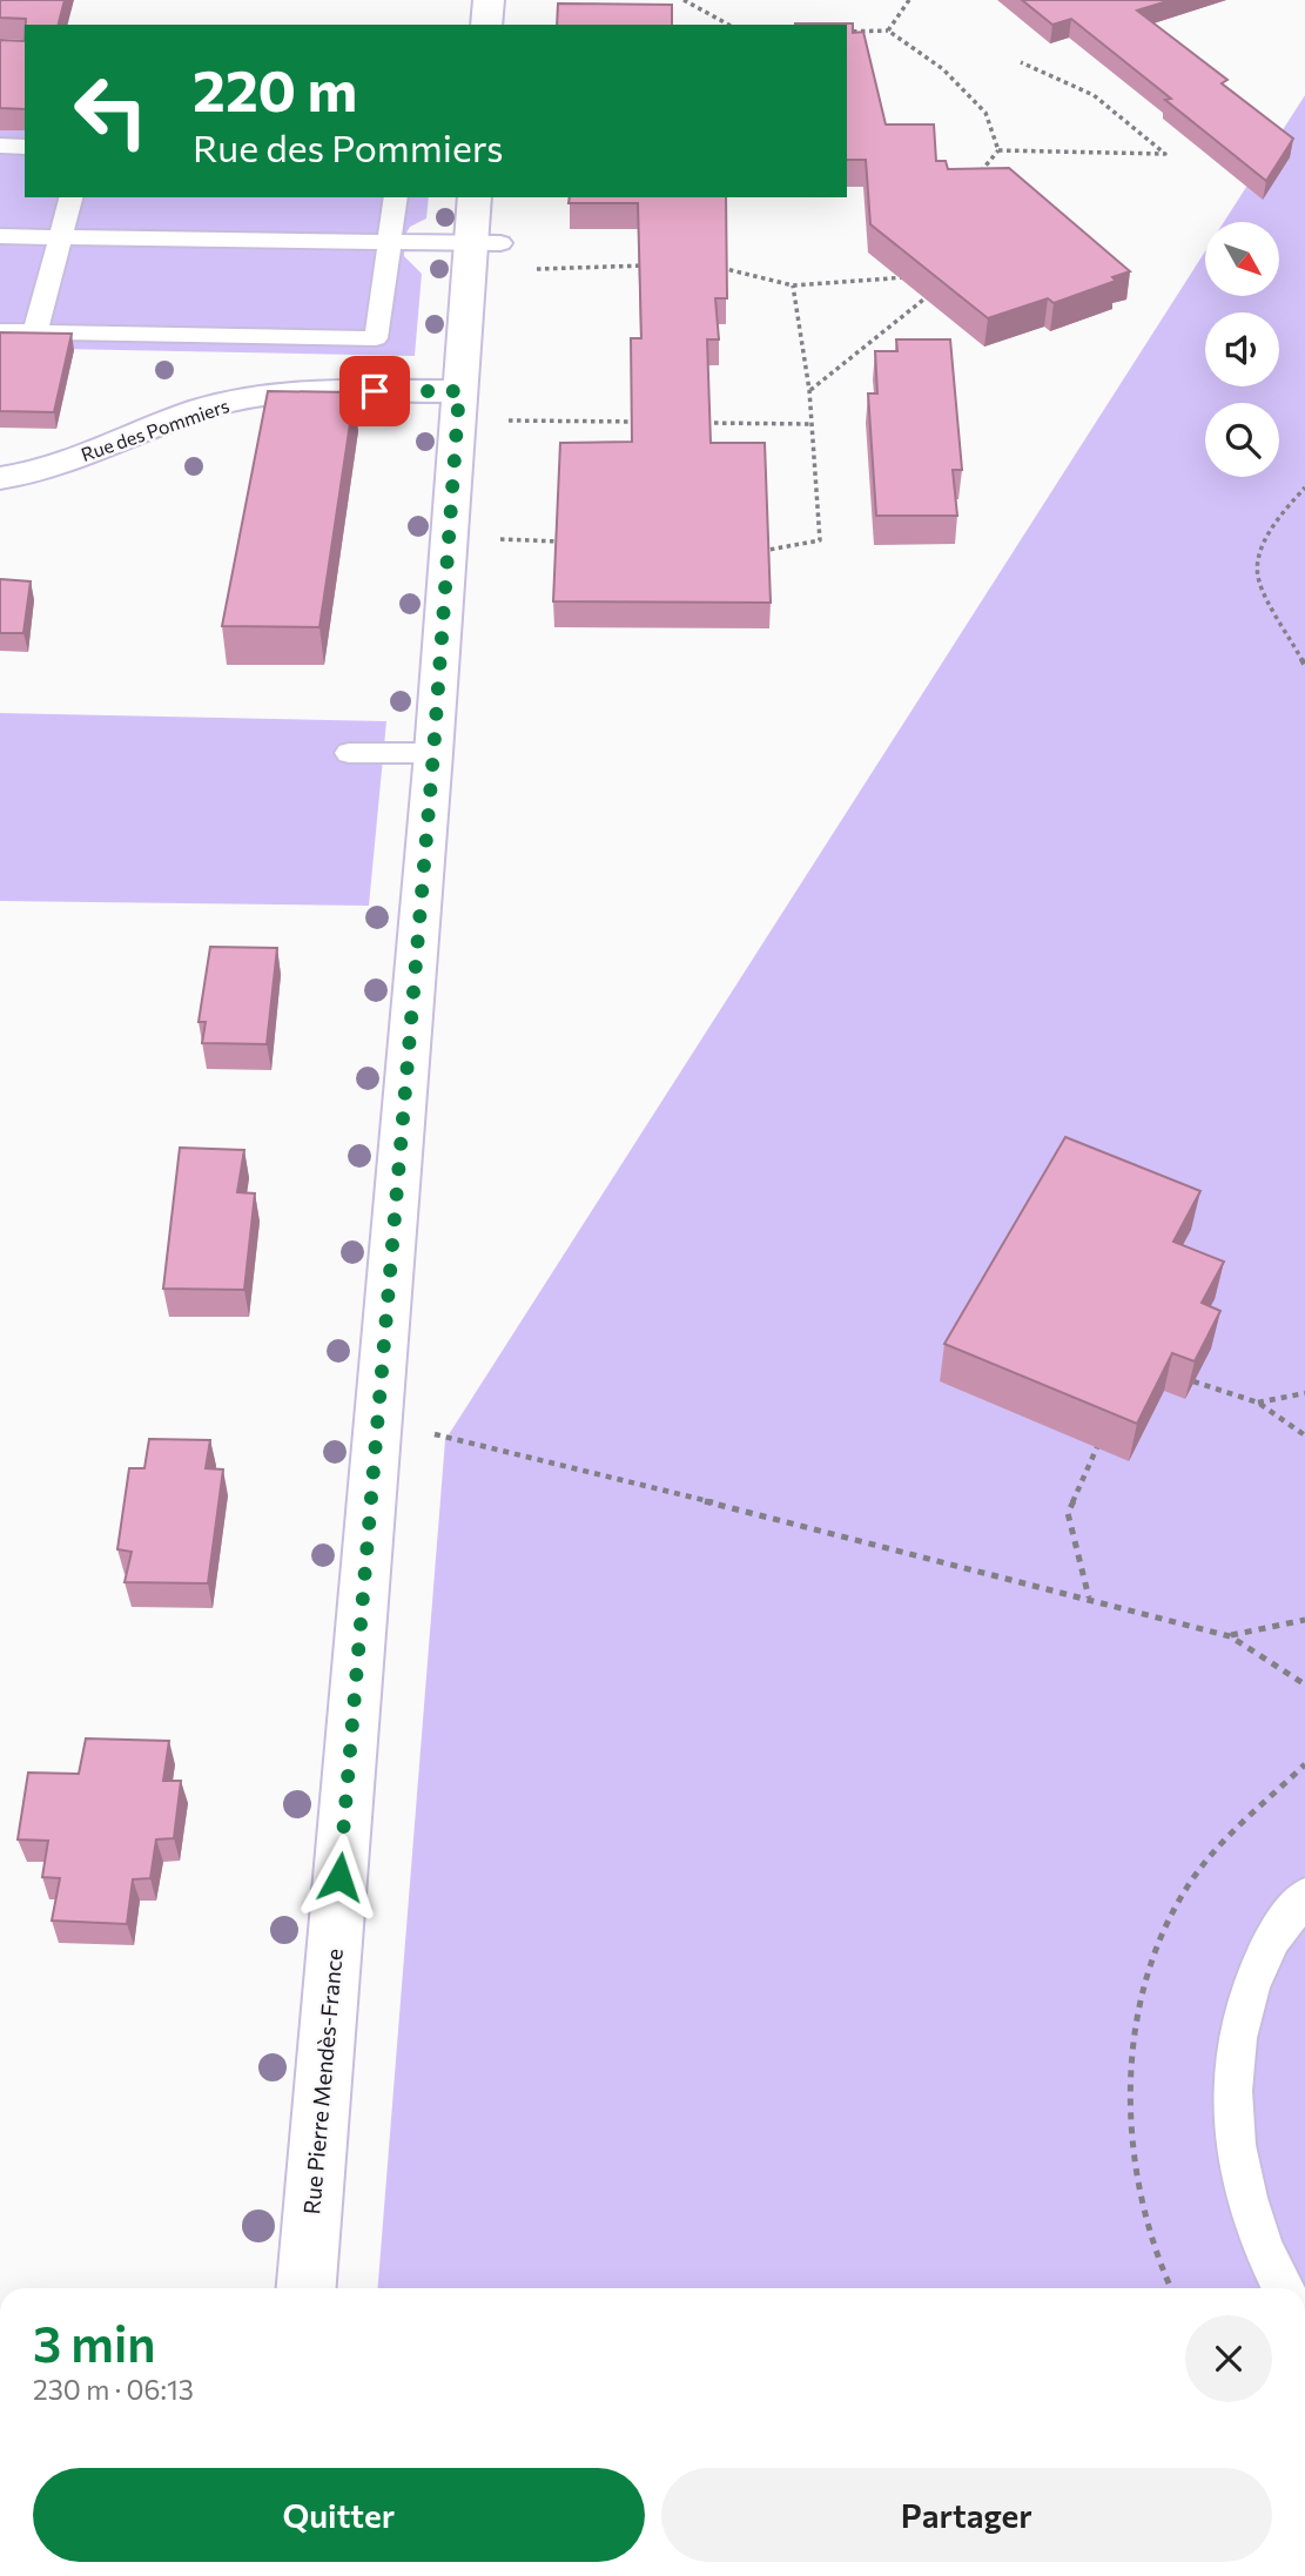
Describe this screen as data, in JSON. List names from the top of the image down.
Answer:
{
  "streets": {
    "street": ["Rue des Pommiers", "Rue Pierre Mendès-France"]
  },
  "crossings": [
    ["Rue des Pommiers", "Rue Pierre Mendès-France"]
  ],
  "north": "bottom right",
  "page": {
    "turn": ["220 m", "Rue des Pommiers"],
    "heading": ["3 min", "230 m · 06:13"],
    "buttons": ["Quitter", "Partager"]
  }
}
